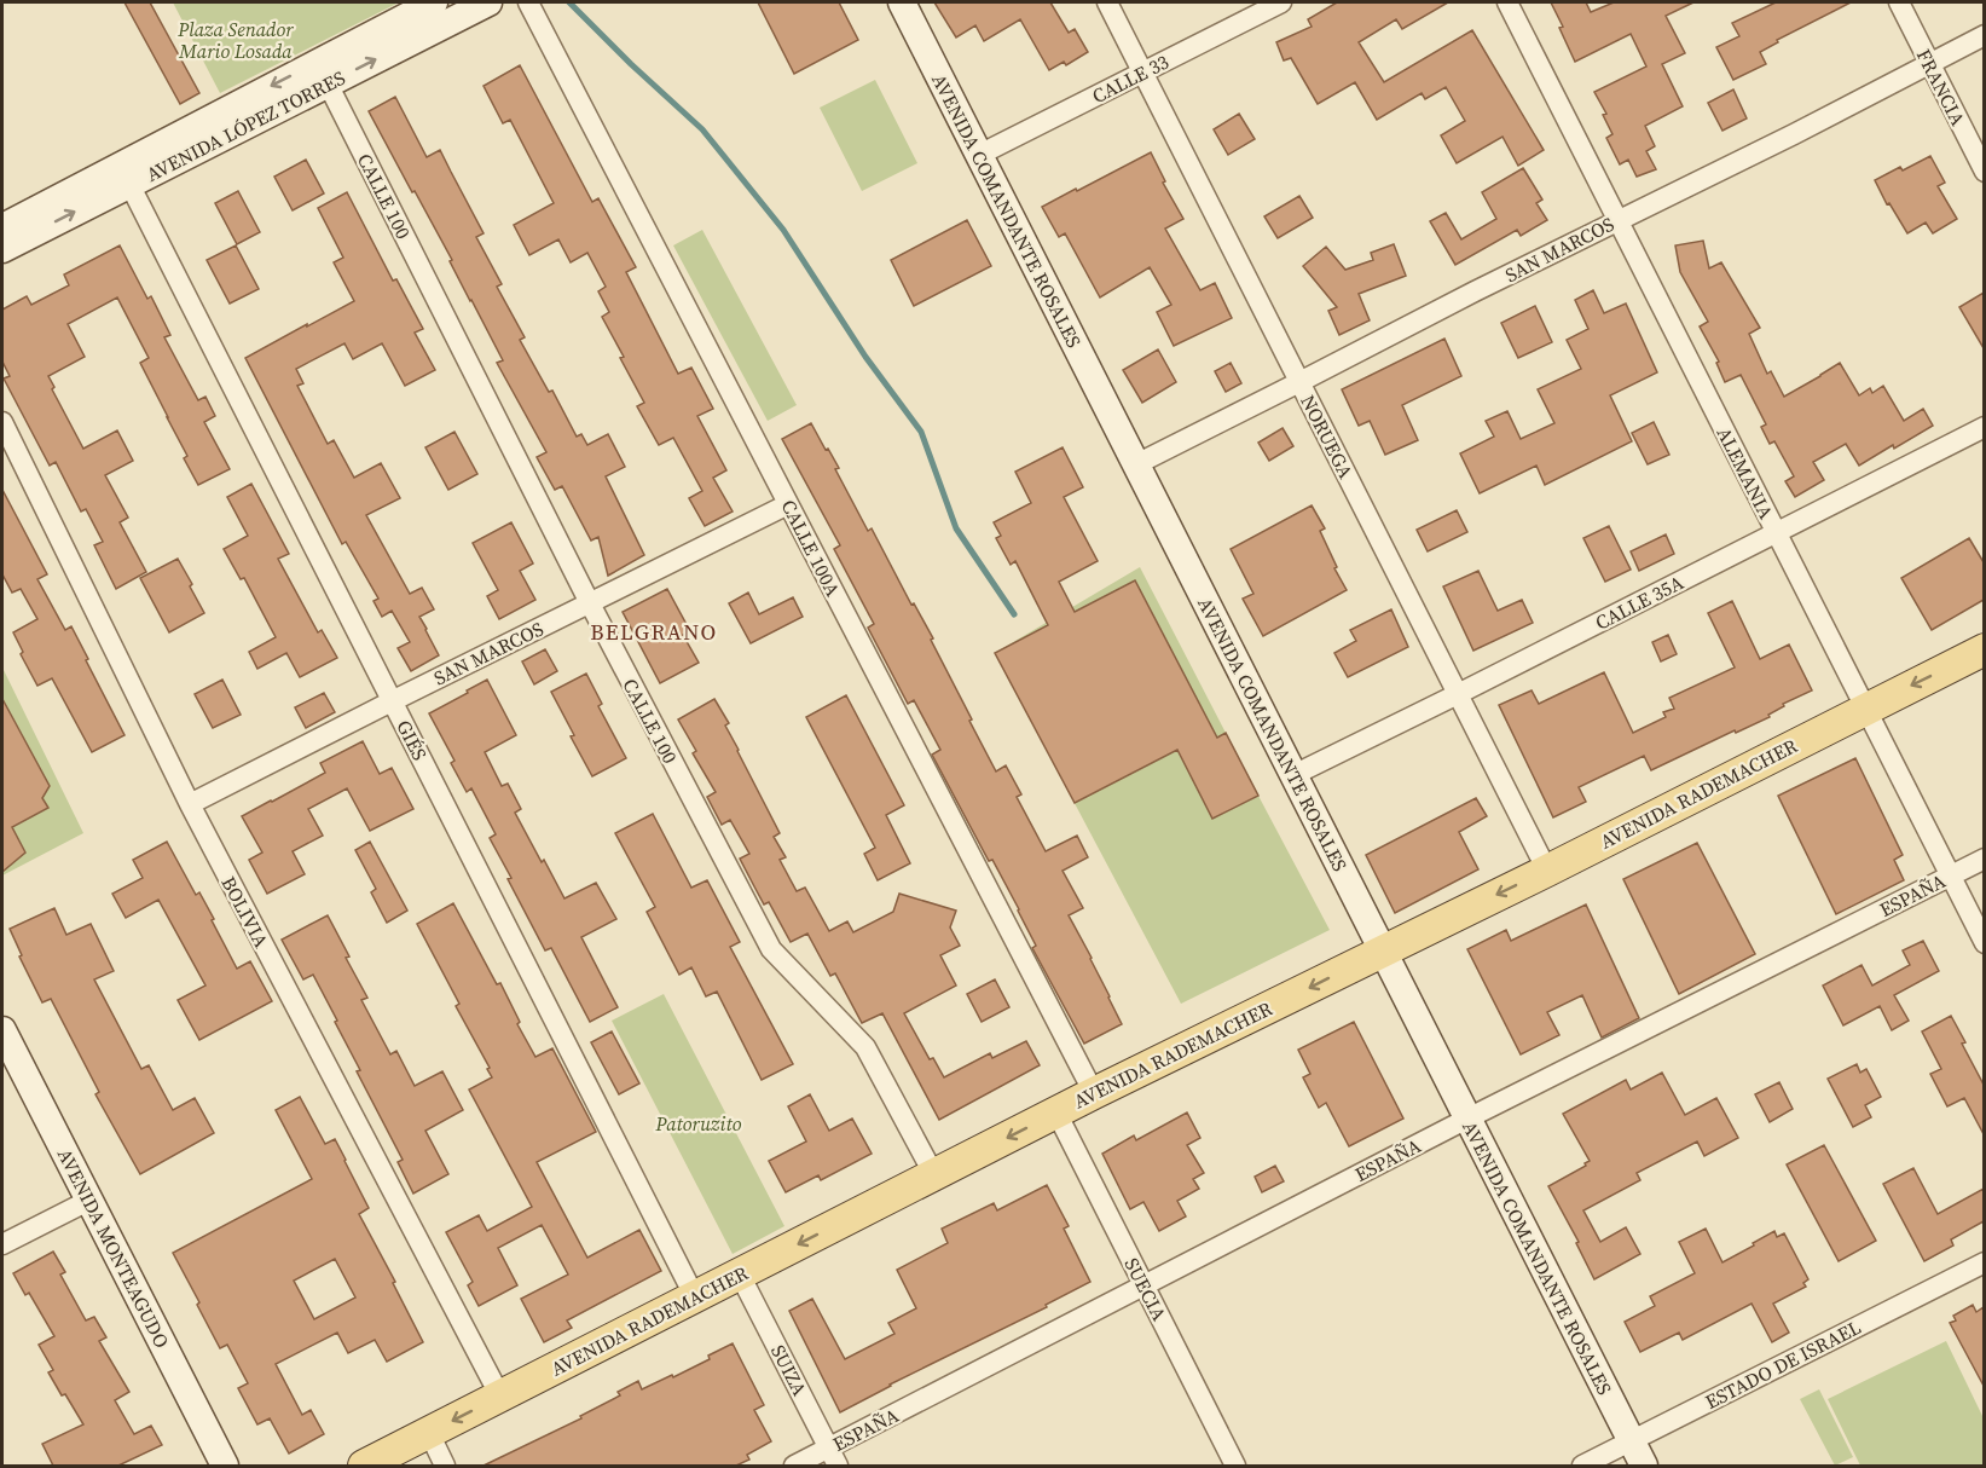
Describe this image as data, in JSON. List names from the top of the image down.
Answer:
{
  "streets": {
    "main road": [
      "AVENIDA LÓPEZ TORRES",
      "AVENIDA COMANDANTE ROSALES",
      "AVENIDA RADEMACHER",
      "AVENIDA MONTEAGUDO"
    ],
    "street": [
      "CALLE 33",
      "FRANCIA",
      "CALLE 100",
      "SAN MARCOS",
      "NORUEGA",
      "ALEMANIA",
      "CALLE 100A",
      "CALLE 35A",
      "GIÉS",
      "ESPAÑA",
      "BOLIVIA",
      "SUECIA",
      "ESTADO DE ISRAEL",
      "SUIZA"
    ]
  },
  "crossings": [
    ["CALLE 33", "AVENIDA COMANDANTE ROSALES"],
    ["CALLE 33", "NORUEGA"],
    ["FRANCIA", "SAN MARCOS"],
    ["AVENIDA LÓPEZ TORRES", "CALLE 100"],
    ["AVENIDA LÓPEZ TORRES", "GIÉS"],
    ["CALLE 100", "SAN MARCOS"],
    ["CALLE 100", "AVENIDA RADEMACHER"],
    ["AVENIDA COMANDANTE ROSALES", "SAN MARCOS"],
    ["AVENIDA COMANDANTE ROSALES", "CALLE 35A"],
    ["AVENIDA COMANDANTE ROSALES", "AVENIDA RADEMACHER"],
    ["AVENIDA COMANDANTE ROSALES", "ESPAÑA"],
    ["AVENIDA COMANDANTE ROSALES", "ESTADO DE ISRAEL"],
    ["SAN MARCOS", "NORUEGA"],
    ["SAN MARCOS", "ALEMANIA"],
    ["SAN MARCOS", "CALLE 100A"],
    ["SAN MARCOS", "GIÉS"],
    ["SAN MARCOS", "BOLIVIA"],
    ["NORUEGA", "CALLE 35A"],
    ["NORUEGA", "AVENIDA RADEMACHER"],
    ["ALEMANIA", "CALLE 35A"],
    ["ALEMANIA", "AVENIDA RADEMACHER"],
    ["ALEMANIA", "ESPAÑA"],
    ["CALLE 100A", "AVENIDA RADEMACHER"],
    ["GIÉS", "AVENIDA RADEMACHER"],
    ["AVENIDA RADEMACHER", "BOLIVIA"],
    ["AVENIDA RADEMACHER", "SUECIA"],
    ["AVENIDA RADEMACHER", "SUIZA"],
    ["ESPAÑA", "SUECIA"],
    ["ESPAÑA", "SUIZA"]
  ],
  "one_way": ["AVENIDA RADEMACHER"],
  "districts": ["BELGRANO"],
  "parks": ["Plaza Senador Mario Losada", "Patoruzito"]
}
